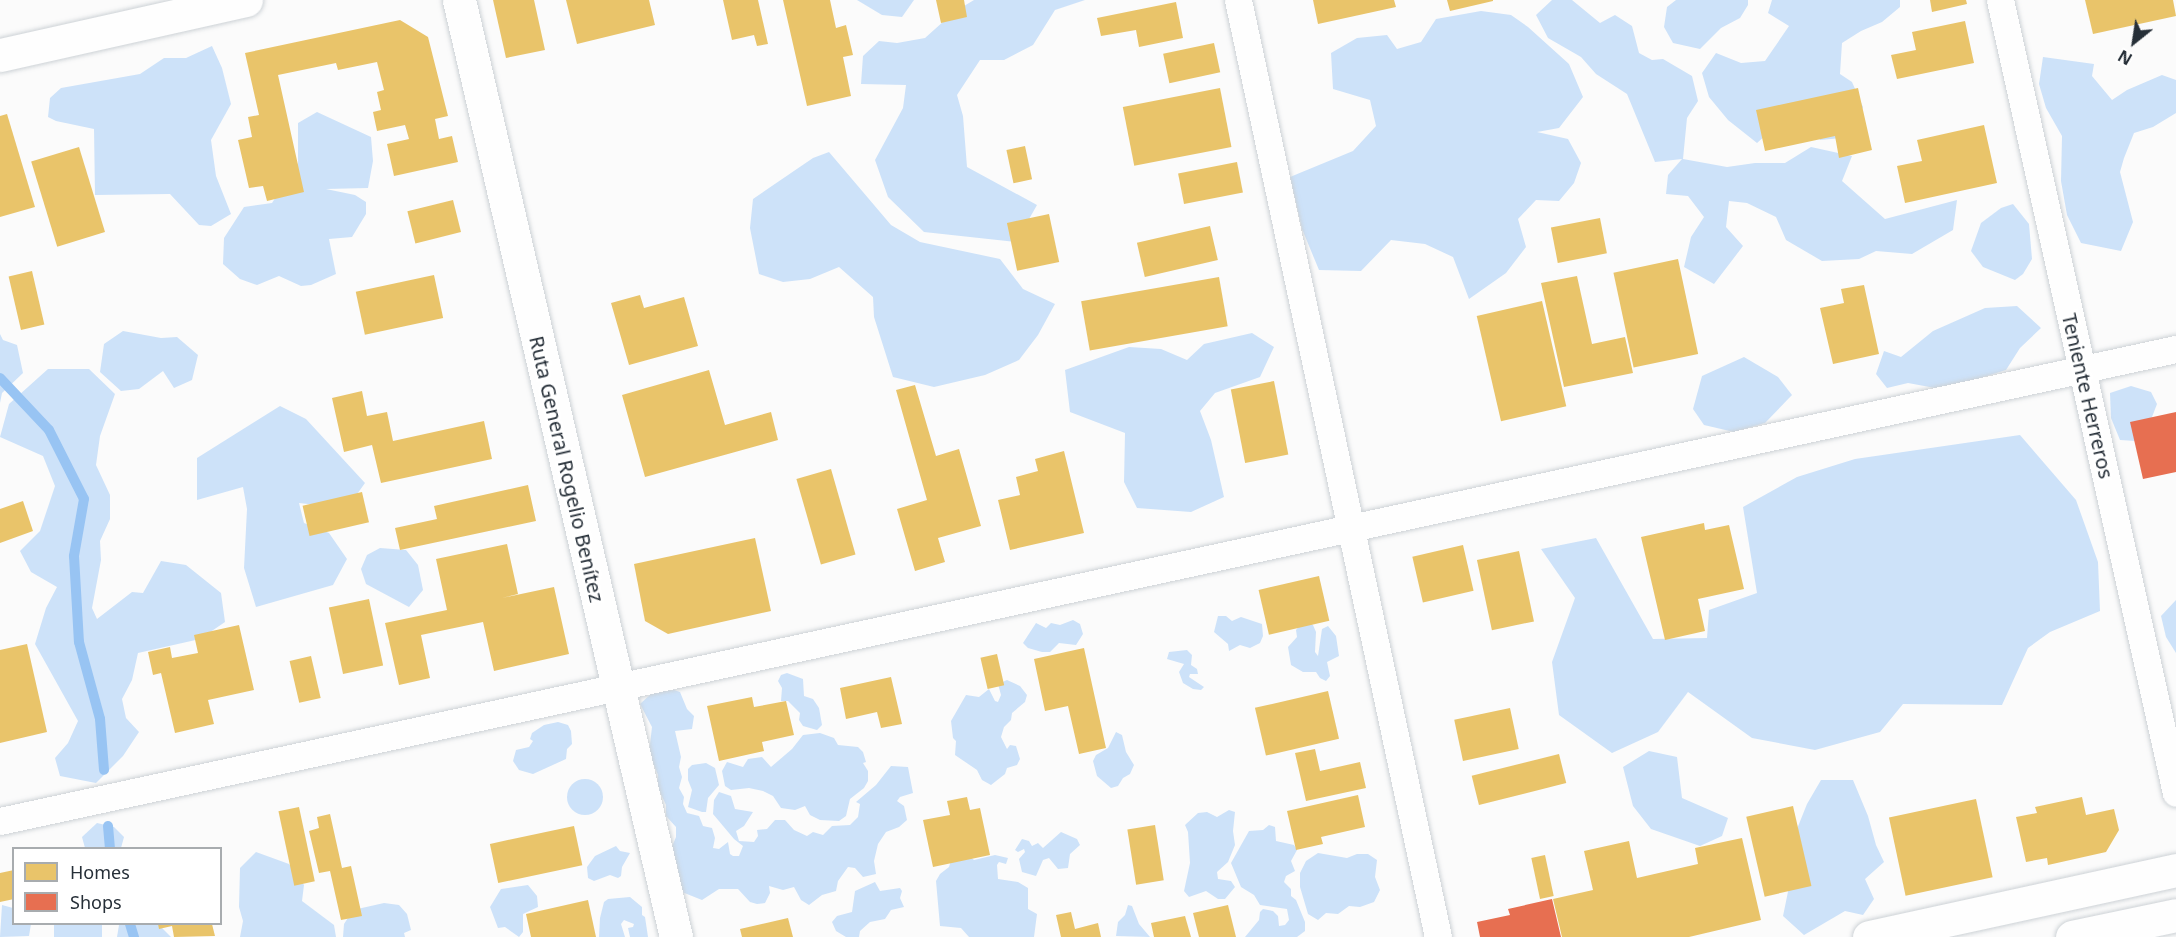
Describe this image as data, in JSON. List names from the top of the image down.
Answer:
{
  "streets": {
    "main road": ["Ruta General Rogelio Benítez"],
    "street": ["Teniente Herreros"]
  },
  "legend": ["Homes", "Shops"],
  "north": "bottom left"
}
